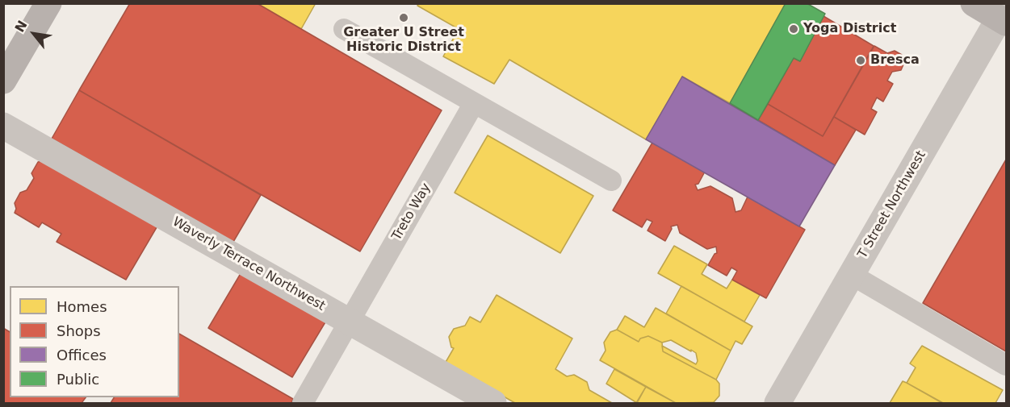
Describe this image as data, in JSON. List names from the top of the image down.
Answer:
{
  "streets": {
    "street": ["T Street Northwest", "Waverly Terrace Northwest"],
    "lane": ["Treto Way"]
  },
  "crossings": [
    ["Treto Way", "Waverly Terrace Northwest"]
  ],
  "places": ["Greater U Street Historic District", "Yoga District", "Bresca"],
  "legend": [
    "Homes",
    "Shops",
    "Offices",
    "Public"
  ],
  "north": "top left"
}
